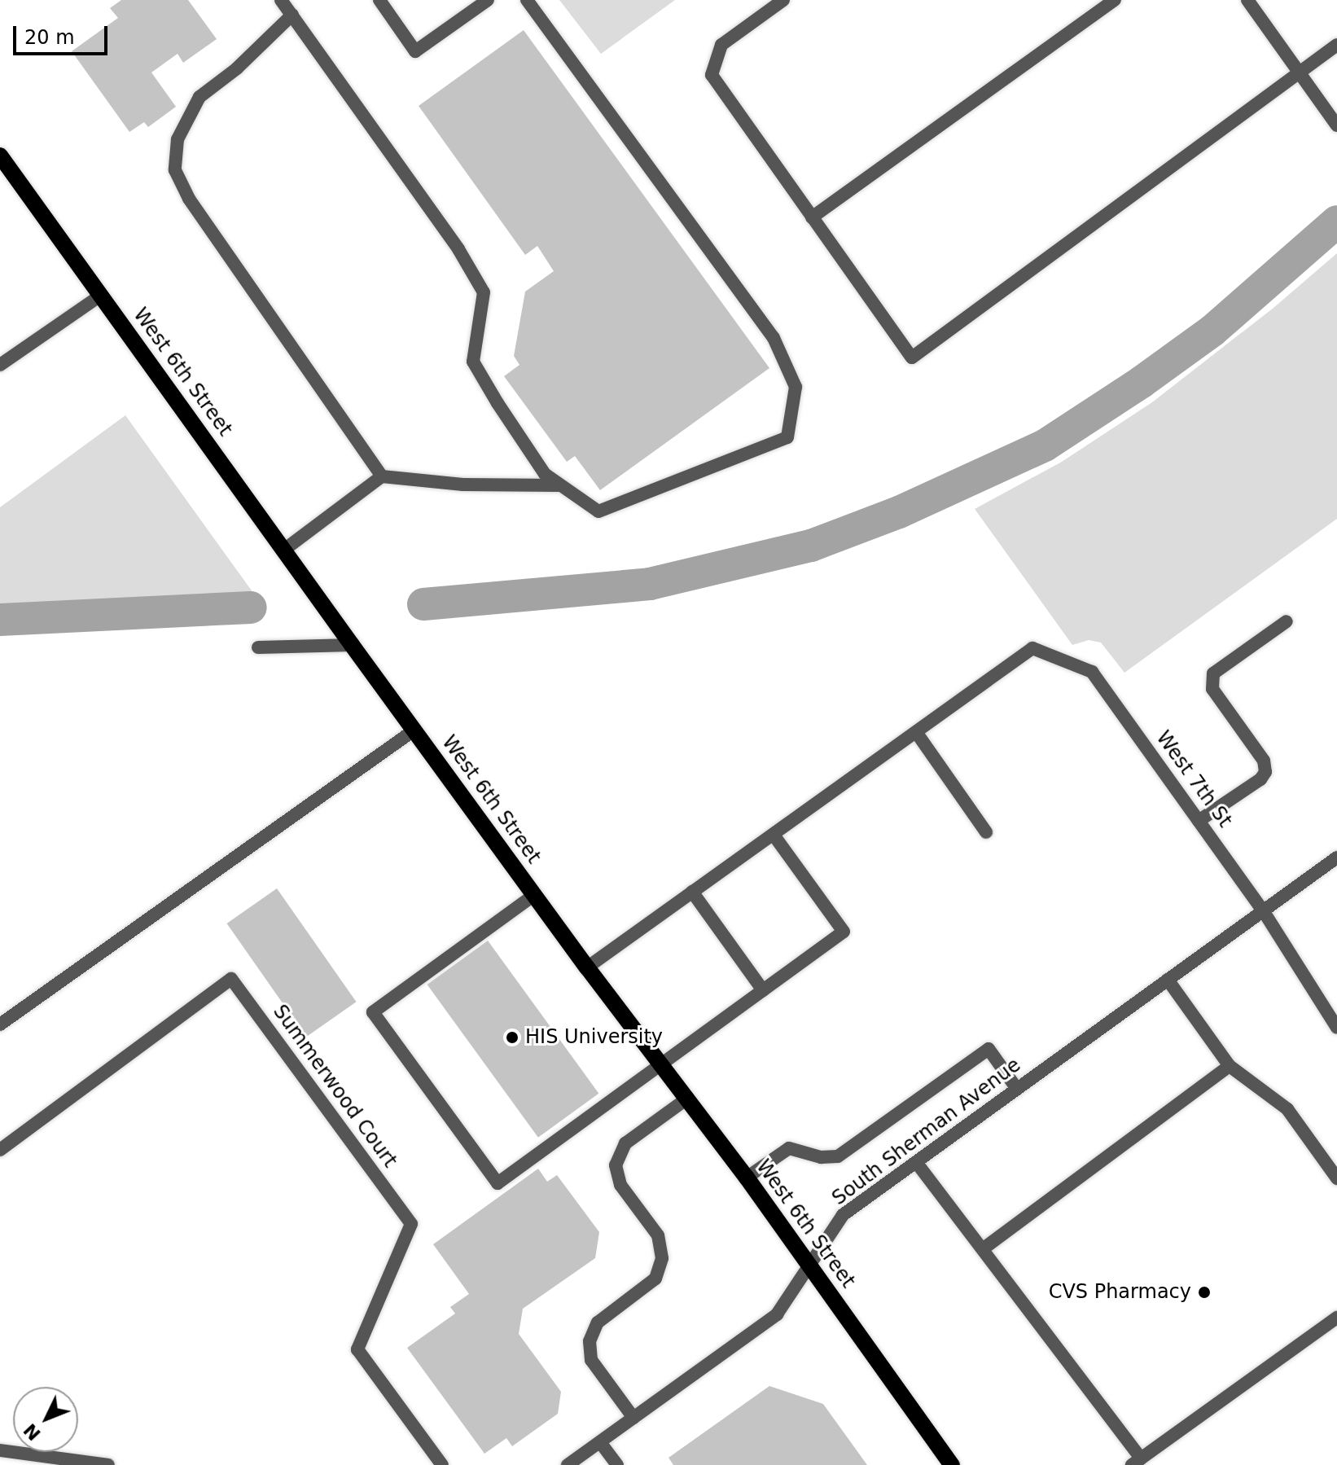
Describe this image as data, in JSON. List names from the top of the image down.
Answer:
{
  "streets": {
    "main road": ["West 6th Street"],
    "street": ["West 7th St", "Summerwood Court", "South Sherman Avenue"]
  },
  "crossings": [
    ["West 6th Street", "South Sherman Avenue"],
    ["West 7th St", "South Sherman Avenue"]
  ],
  "places": ["HIS University", "CVS Pharmacy"],
  "scale_bar": "20 m",
  "north": "bottom left"
}
